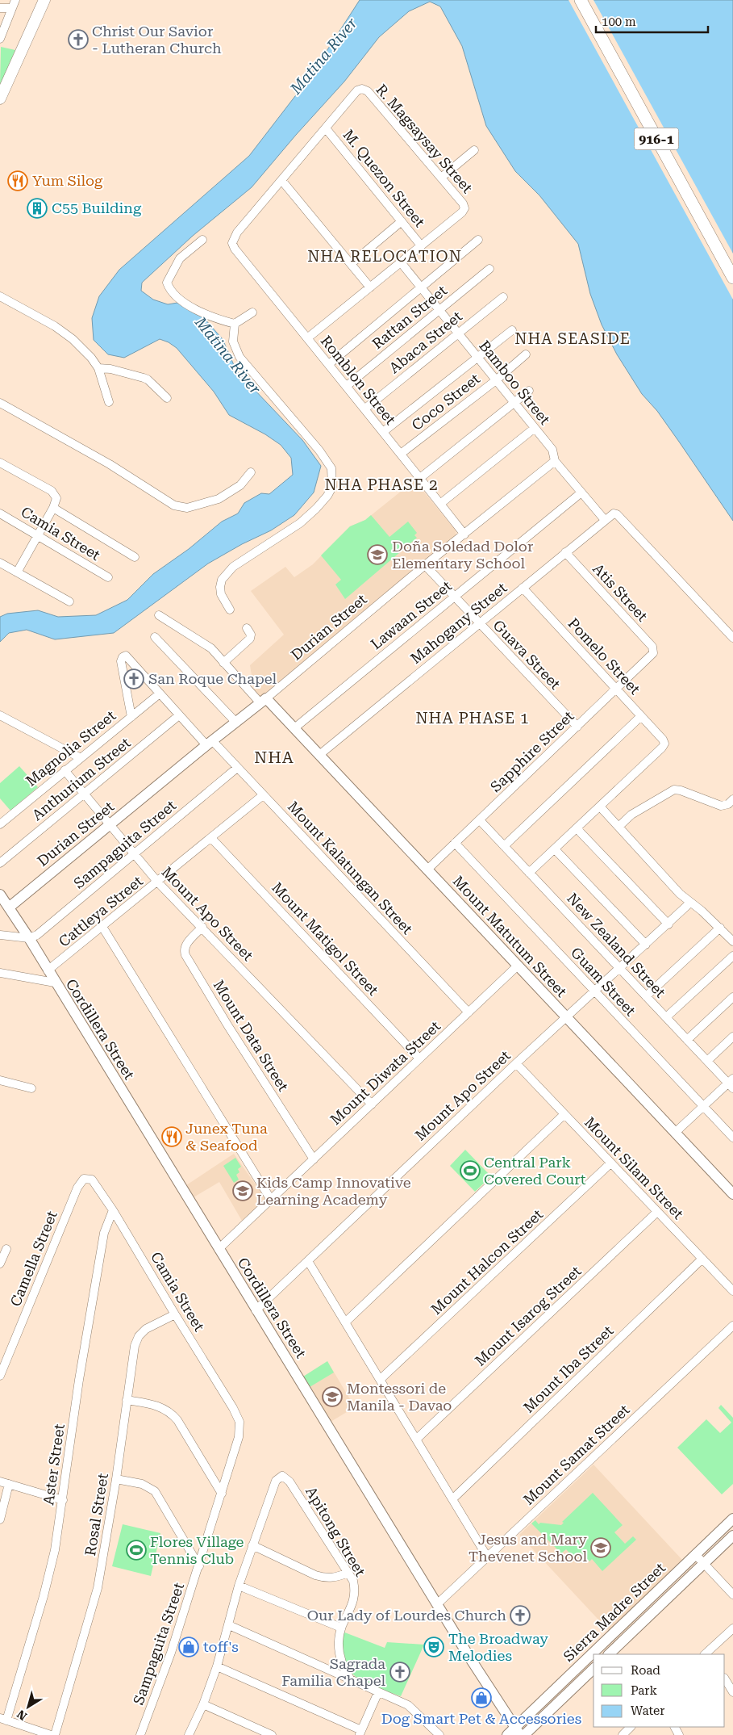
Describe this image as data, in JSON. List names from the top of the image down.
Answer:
{
  "streets": {
    "main road": ["916-1"],
    "street": [
      "R. Magsaysay Street",
      "M. Quezon Street",
      "Rattan Street",
      "Abaca Street",
      "Romblon Street",
      "Bamboo Street",
      "Coco Street",
      "Camia Street",
      "Atis Street",
      "Lawaan Street",
      "Mahogany Street",
      "Durian Street",
      "Guava Street",
      "Pomelo Street",
      "Magnolia Street",
      "Sapphire Street",
      "Anthurium Street",
      "Sampaguita Street",
      "Mount Kalatungan Street",
      "Cattleya Street",
      "Mount Apo Street",
      "Mount Matutum Street",
      "Mount Matigol Street",
      "New Zealand Street",
      "Guam Street",
      "Cordillera Street",
      "Mount Data Street",
      "Mount Diwata Street",
      "Mount Silam Street",
      "Camella Street",
      "Mount Halcon Street",
      "Mount Isarog Street",
      "Mount Iba Street",
      "Mount Samat Street",
      "Aster Street",
      "Rosal Street",
      "Apitong Street",
      "Sierra Madre Street"
    ]
  },
  "crossings": [
    ["R. Magsaysay Street", "M. Quezon Street"],
    ["Rattan Street", "Romblon Street"],
    ["Rattan Street", "Bamboo Street"],
    ["Abaca Street", "Romblon Street"],
    ["Abaca Street", "Bamboo Street"],
    ["Romblon Street", "Coco Street"],
    ["Romblon Street", "Durian Street"],
    ["Bamboo Street", "Coco Street"],
    ["Bamboo Street", "Lawaan Street"],
    ["Bamboo Street", "Mahogany Street"],
    ["Bamboo Street", "Durian Street"],
    ["Camia Street", "Sampaguita Street"],
    ["Camia Street", "Camella Street"],
    ["Camia Street", "Aster Street"],
    ["Camia Street", "Rosal Street"],
    ["Atis Street", "Mahogany Street"],
    ["Atis Street", "Sapphire Street"],
    ["Lawaan Street", "Guava Street"],
    ["Lawaan Street", "Mount Matutum Street"],
    ["Mahogany Street", "Guava Street"],
    ["Mahogany Street", "Pomelo Street"],
    ["Mahogany Street", "Mount Matutum Street"],
    ["Durian Street", "Guava Street"],
    ["Durian Street", "Mount Kalatungan Street"],
    ["Durian Street", "Mount Apo Street"],
    ["Durian Street", "Mount Matutum Street"],
    ["Durian Street", "Cordillera Street"],
    ["Guava Street", "Sapphire Street"],
    ["Pomelo Street", "Sapphire Street"],
    ["Magnolia Street", "Mount Kalatungan Street"],
    ["Magnolia Street", "Mount Apo Street"],
    ["Sapphire Street", "Mount Matutum Street"],
    ["Sapphire Street", "New Zealand Street"],
    ["Sapphire Street", "Guam Street"],
    ["Anthurium Street", "Mount Kalatungan Street"],
    ["Anthurium Street", "Mount Apo Street"],
    ["Sampaguita Street", "Mount Kalatungan Street"],
    ["Sampaguita Street", "Mount Apo Street"],
    ["Sampaguita Street", "Cordillera Street"],
    ["Mount Kalatungan Street", "Cattleya Street"],
    ["Mount Kalatungan Street", "Mount Diwata Street"],
    ["Cattleya Street", "Mount Apo Street"],
    ["Cattleya Street", "Mount Matigol Street"],
    ["Cattleya Street", "Cordillera Street"],
    ["Mount Apo Street", "Mount Matutum Street"],
    ["Mount Apo Street", "New Zealand Street"],
    ["Mount Apo Street", "Guam Street"],
    ["Mount Apo Street", "Cordillera Street"],
    ["Mount Apo Street", "Mount Data Street"],
    ["Mount Apo Street", "Mount Diwata Street"],
    ["Mount Apo Street", "Mount Silam Street"],
    ["Mount Matutum Street", "Mount Diwata Street"],
    ["Mount Matigol Street", "Mount Diwata Street"],
    ["Cordillera Street", "Mount Diwata Street"],
    ["Cordillera Street", "Mount Samat Street"],
    ["Cordillera Street", "Sierra Madre Street"],
    ["Mount Data Street", "Mount Diwata Street"],
    ["Mount Silam Street", "Mount Halcon Street"],
    ["Mount Silam Street", "Mount Isarog Street"],
    ["Mount Silam Street", "Mount Iba Street"]
  ],
  "districts": [
    "NHA RELOCATION",
    "NHA SEASIDE",
    "NHA PHASE 2",
    "NHA PHASE 1",
    "NHA"
  ],
  "water": ["Matina River"],
  "places": {
    "church": [
      "Christ Our Savior - Lutheran Church",
      "San Roque Chapel",
      "Our Lady of Lourdes Church",
      "Sagrada Familia Chapel"
    ],
    "restaurant": ["Yum Silog", "Junex Tuna & Seafood"],
    "building": ["C55 Building"],
    "school or university": [
      "Doña Soledad Dolor Elementary School",
      "Kids Camp Innovative Learning Academy",
      "Montessori de Manila - Davao",
      "Jesus and Mary Thevenet School"
    ],
    "sports": ["Central Park Covered Court", "Flores Village Tennis Club"],
    "shop": ["toff's", "Dog Smart Pet & Accessories"],
    "theatre": ["The Broadway Melodies"]
  },
  "legend": ["Road", "Park", "Water"],
  "scale_bar": "100 m",
  "north": "bottom left"
}
